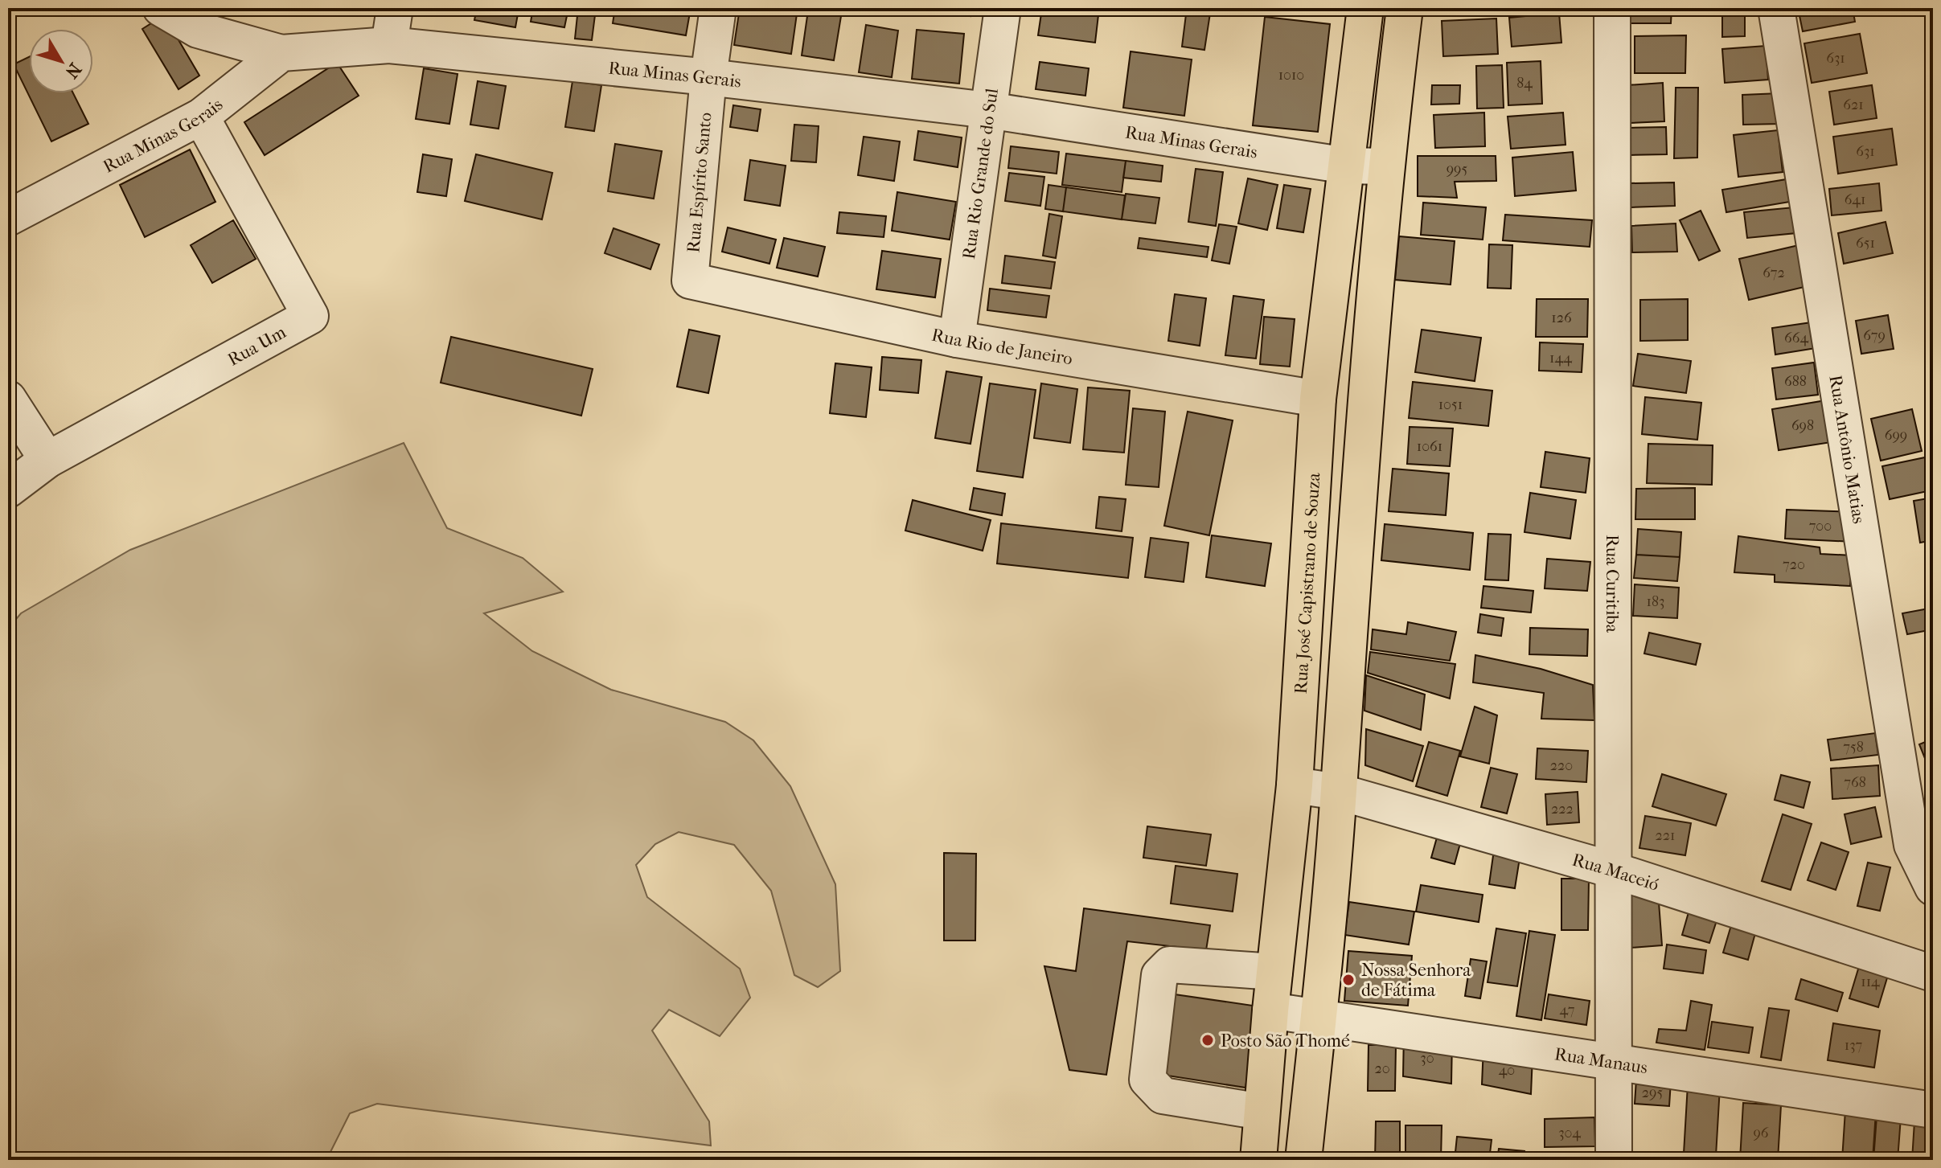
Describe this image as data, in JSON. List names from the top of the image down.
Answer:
{
  "streets": {
    "main road": ["Rua José Capistrano de Souza"],
    "street": [
      "Rua Minas Gerais",
      "Rua Rio Grande do Sul",
      "Rua Espírito Santo",
      "Rua Um",
      "Rua Rio de Janeiro",
      "Rua Antônio Matias",
      "Rua Curitiba",
      "Rua Maceió",
      "Rua Manaus"
    ]
  },
  "crossings": [
    ["Rua Minas Gerais", "Rua Rio Grande do Sul"],
    ["Rua Minas Gerais", "Rua Espírito Santo"],
    ["Rua Minas Gerais", "Rua Um"],
    ["Rua Minas Gerais", "Rua José Capistrano de Souza"],
    ["Rua Rio Grande do Sul", "Rua Rio de Janeiro"],
    ["Rua Espírito Santo", "Rua Rio de Janeiro"],
    ["Rua Rio de Janeiro", "Rua José Capistrano de Souza"],
    ["Rua José Capistrano de Souza", "Rua Maceió"],
    ["Rua José Capistrano de Souza", "Rua Manaus"],
    ["Rua Curitiba", "Rua Maceió"],
    ["Rua Curitiba", "Rua Manaus"]
  ],
  "places": ["Nossa Senhora de Fátima", "Posto São Thomé"],
  "house_numbers": [
    "631",
    "1010",
    "84",
    "621",
    "631",
    "995",
    "641",
    "651",
    "672",
    "126",
    "679",
    "664",
    "144",
    "688",
    "1051",
    "698",
    "699",
    "1061",
    "700",
    "720",
    "183",
    "758",
    "220",
    "768",
    "222",
    "221",
    "114",
    "47",
    "137",
    "30",
    "20",
    "40",
    "295",
    "304",
    "96"
  ],
  "north": "bottom right"
}
